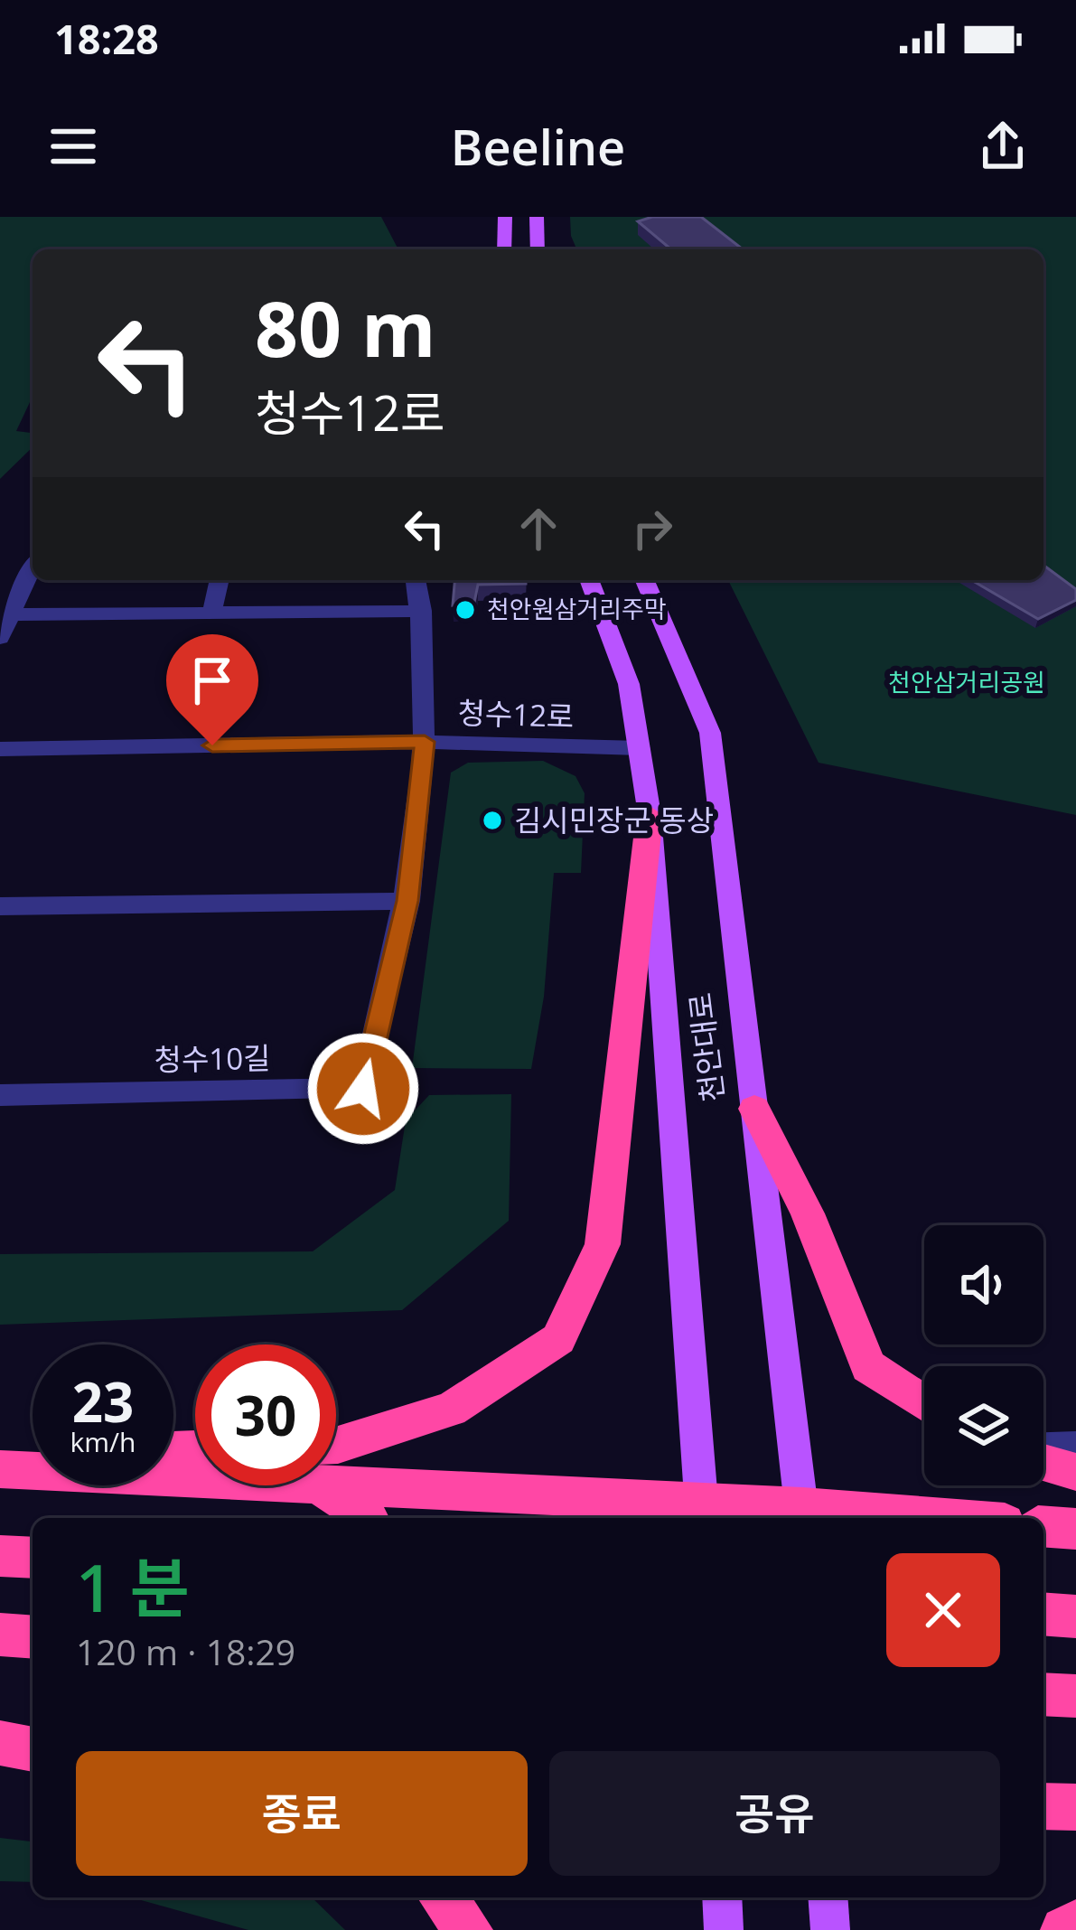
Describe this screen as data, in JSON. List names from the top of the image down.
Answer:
{
  "streets": {
    "main road": ["천안대로"],
    "street": ["청수12로", "청수10길"]
  },
  "crossings": [
    ["청수12로", "천안대로"],
    ["청수12로", "청수10길"]
  ],
  "parks": ["천안삼거리공원"],
  "places": ["천안원삼거리주막", "김시민장군 동상"],
  "page": {
    "status": "18:28",
    "header": "Beeline",
    "turn": ["80 m", "청수12로"],
    "speed": "23 km/h",
    "limit": "30",
    "heading": ["1 분", "120 m · 18:29"],
    "buttons": ["종료", "공유"]
  }
}
